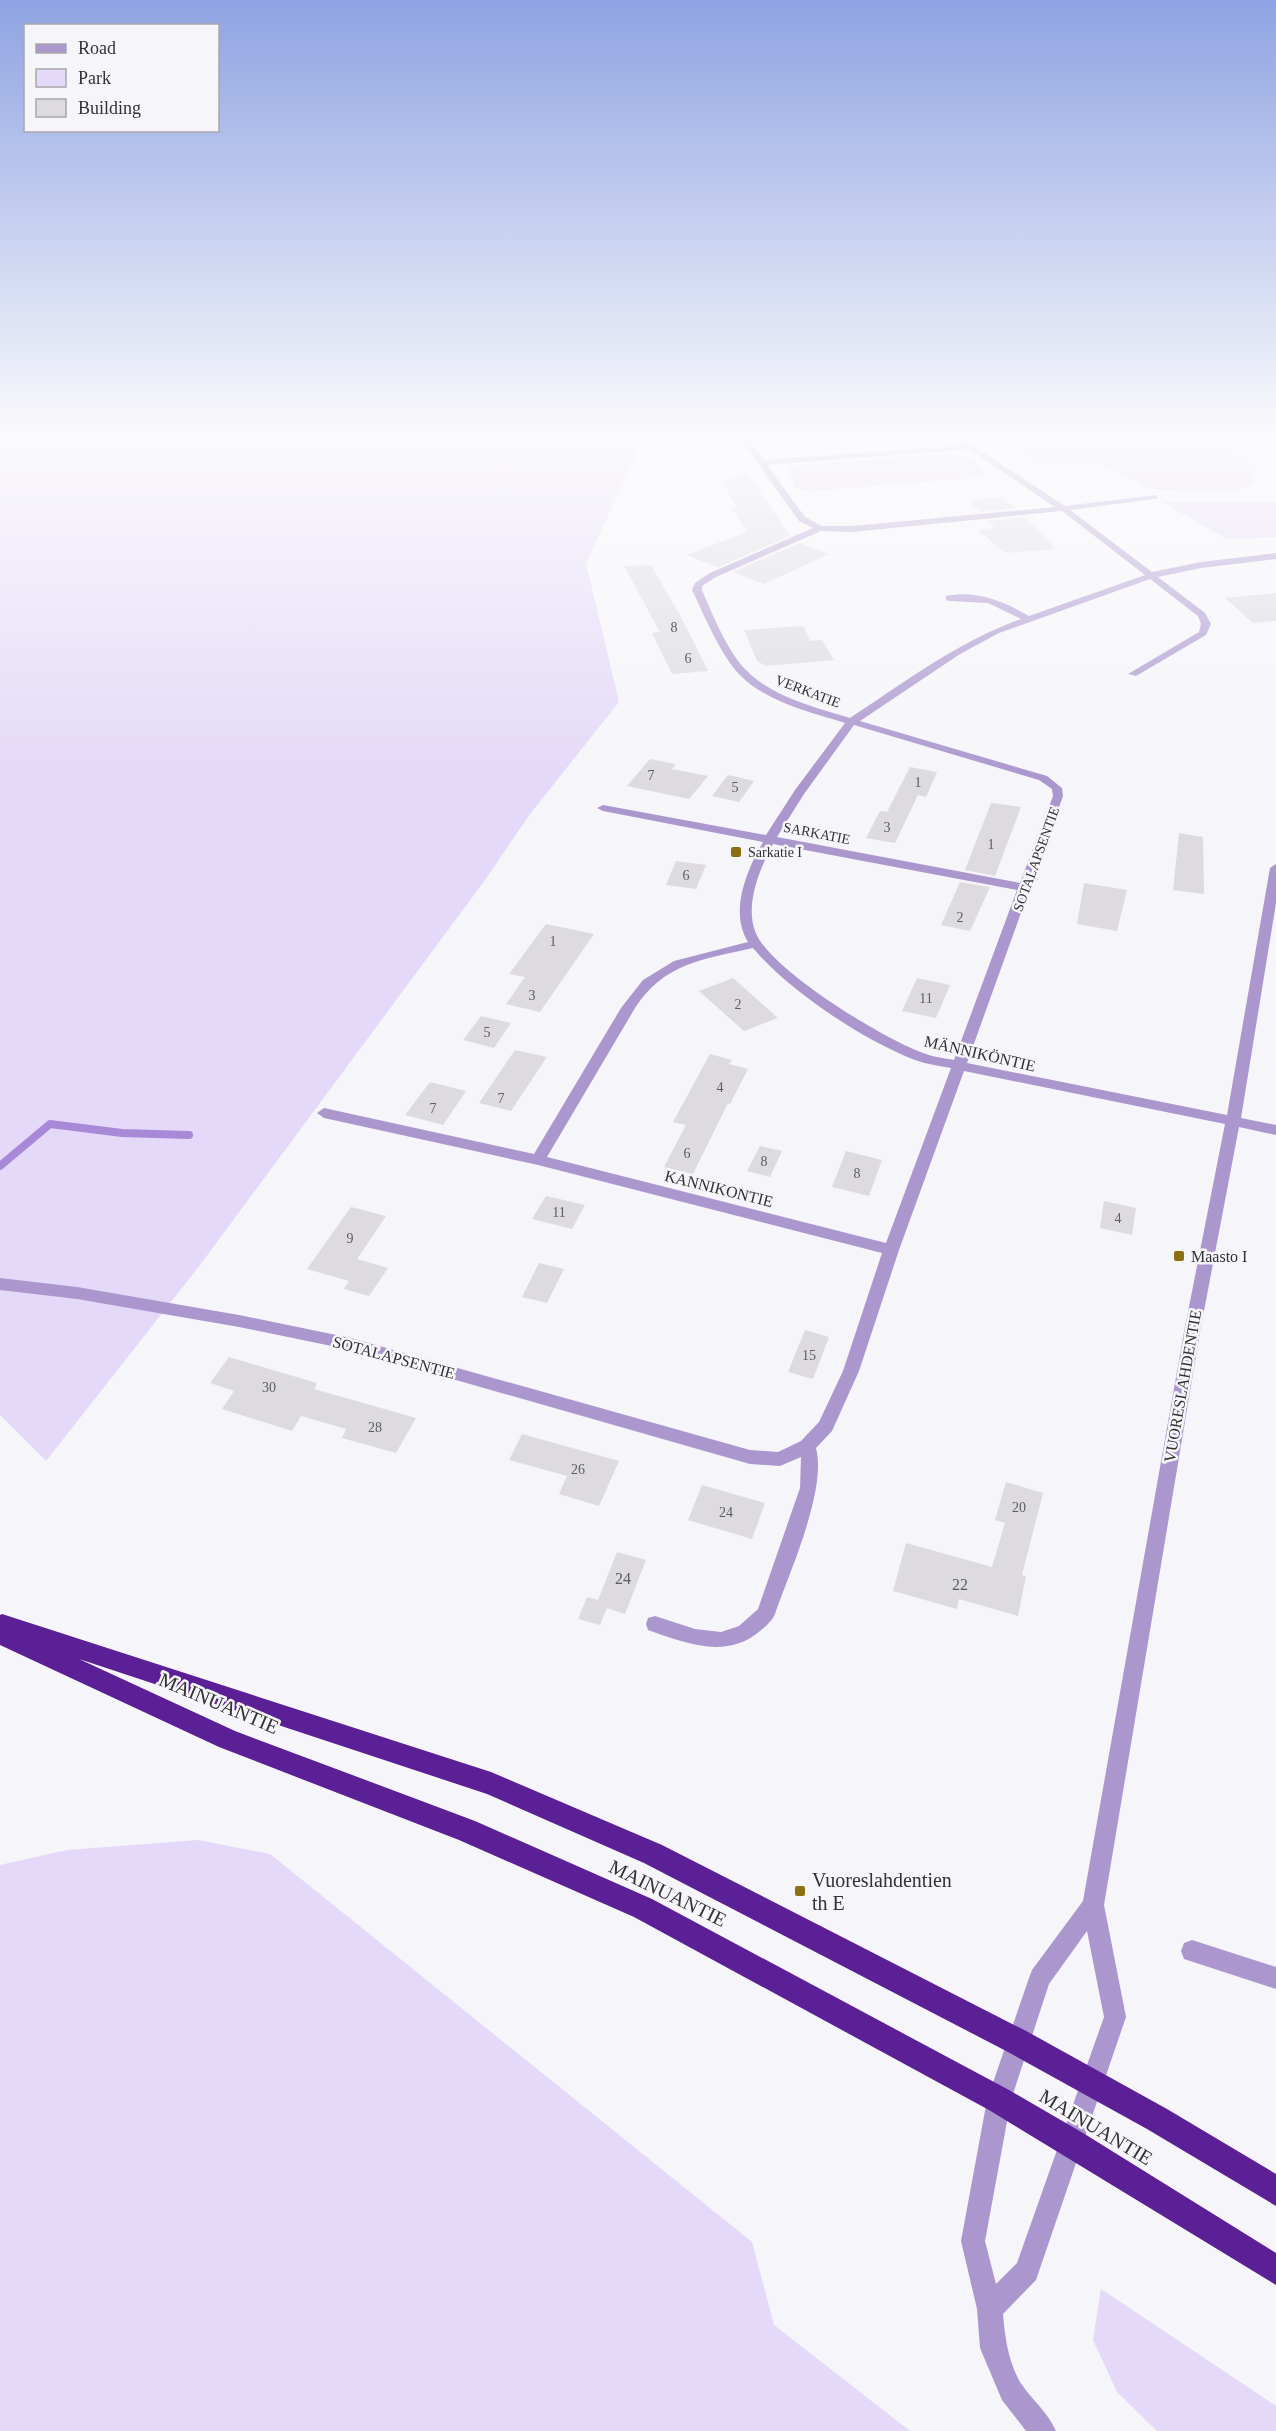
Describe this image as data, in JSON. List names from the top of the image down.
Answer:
{
  "streets": {
    "highway": ["MAINUANTIE"],
    "street": [
      "VERKATIE",
      "SARKATIE",
      "SOTALAPSENTIE",
      "MÄNNIKÖNTIE",
      "KANNIKONTIE",
      "VUORESLAHDENTIE"
    ]
  },
  "crossings": [
    ["VERKATIE", "SOTALAPSENTIE"],
    ["VERKATIE", "MÄNNIKÖNTIE"],
    ["SARKATIE", "SOTALAPSENTIE"],
    ["SARKATIE", "MÄNNIKÖNTIE"],
    ["SOTALAPSENTIE", "MÄNNIKÖNTIE"],
    ["SOTALAPSENTIE", "KANNIKONTIE"],
    ["MÄNNIKÖNTIE", "VUORESLAHDENTIE"],
    ["VUORESLAHDENTIE", "MAINUANTIE"]
  ],
  "places": {
    "transit": ["Sarkatie I", "Maasto I", "Vuoreslahdentien th E"]
  },
  "house_numbers": [
    "8",
    "6",
    "7",
    "1",
    "5",
    "3",
    "1",
    "6",
    "2",
    "1",
    "3",
    "11",
    "2",
    "5",
    "4",
    "7",
    "7",
    "6",
    "8",
    "8",
    "11",
    "4",
    "9",
    "15",
    "30",
    "28",
    "26",
    "20",
    "24",
    "24",
    "22"
  ],
  "legend": ["Road", "Park", "Building"]
}
